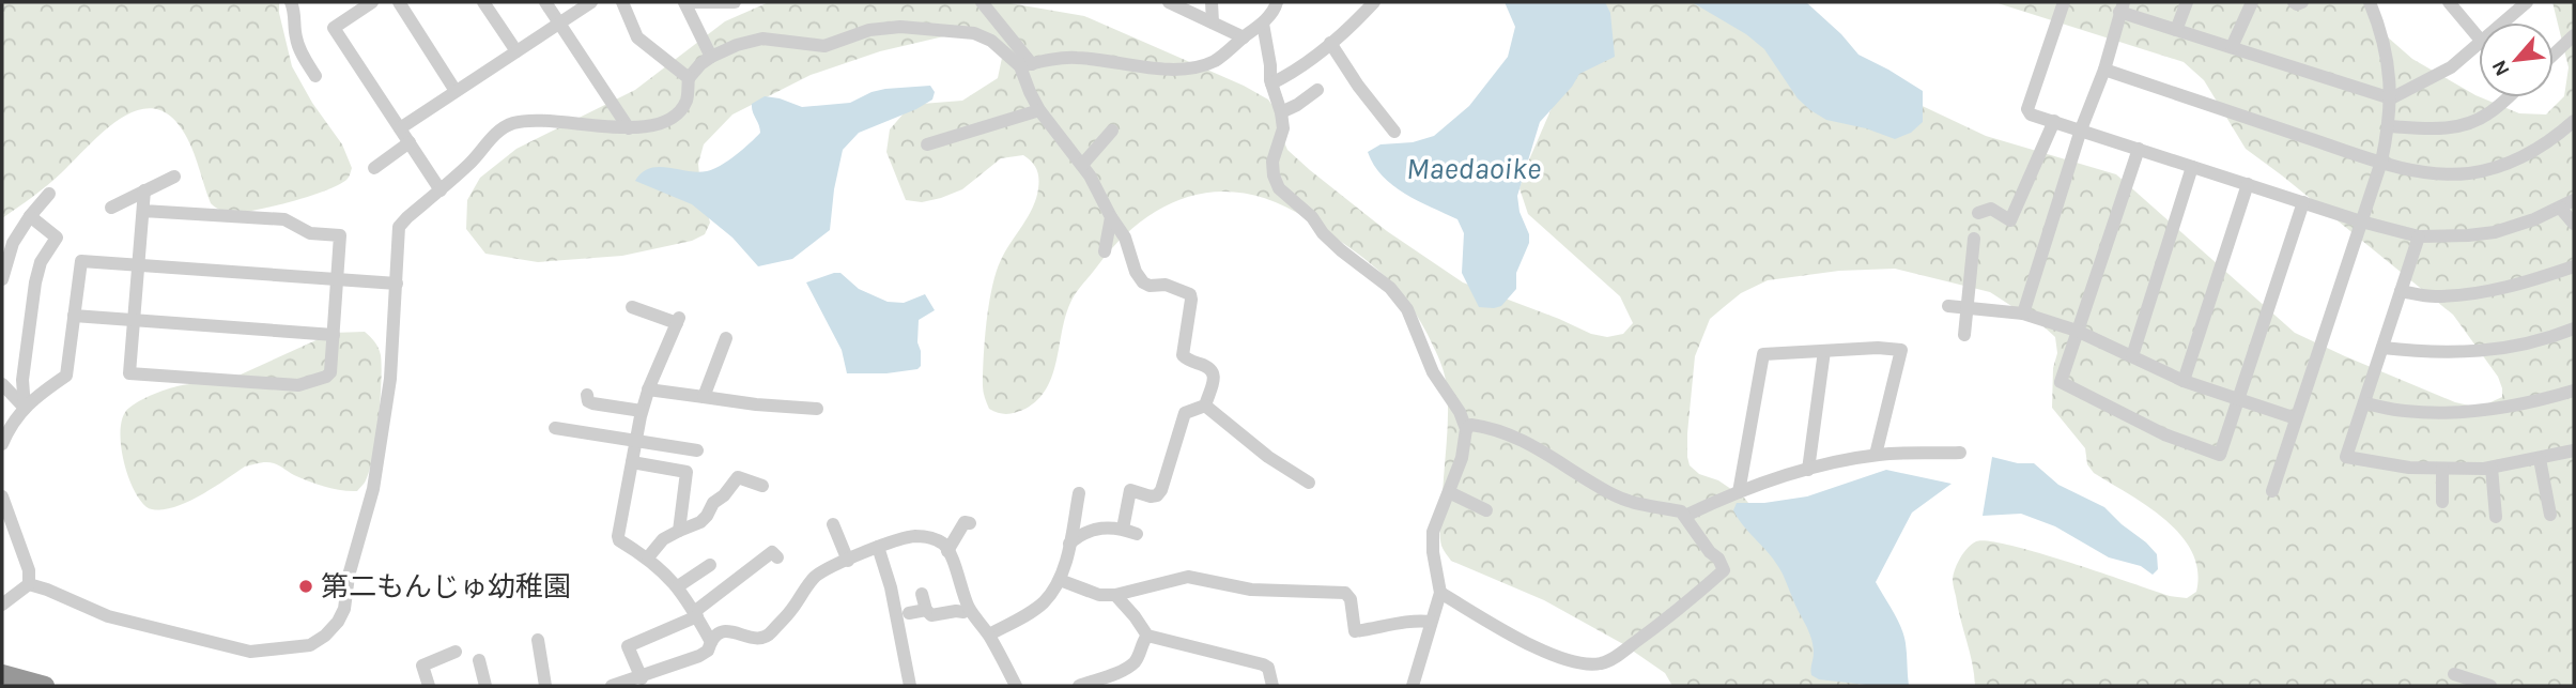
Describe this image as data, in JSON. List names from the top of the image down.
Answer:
{
  "water": ["Maedaoike"],
  "places": ["第二もんじゅ幼稚園"],
  "north": "bottom left"
}
